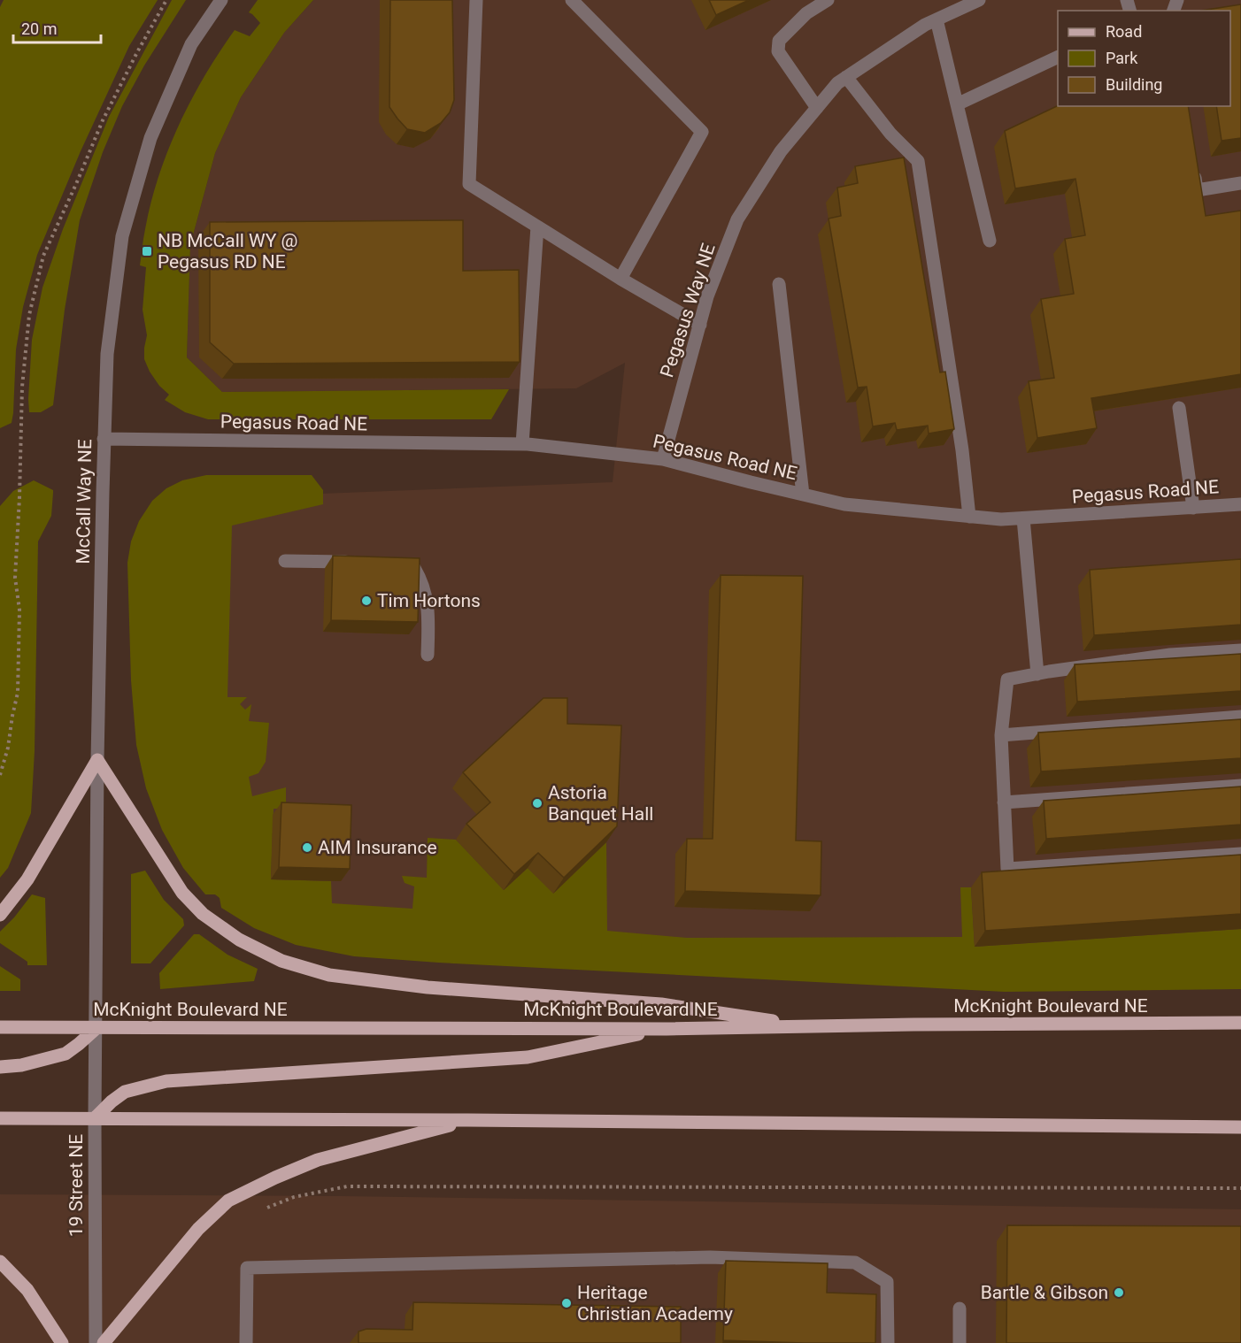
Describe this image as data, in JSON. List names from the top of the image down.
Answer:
{
  "streets": {
    "main road": ["McKnight Boulevard NE"],
    "street": [
      "Pegasus Way NE",
      "Pegasus Road NE",
      "McCall Way NE",
      "19 Street NE"
    ]
  },
  "crossings": [
    ["Pegasus Way NE", "Pegasus Road NE"],
    ["Pegasus Road NE", "McCall Way NE"],
    ["McCall Way NE", "McKnight Boulevard NE"],
    ["McCall Way NE", "19 Street NE"],
    ["McKnight Boulevard NE", "19 Street NE"]
  ],
  "places": {
    "transit": ["NB McCall WY @ Pegasus RD NE"],
    "other": [
      "Tim Hortons",
      "Astoria Banquet Hall",
      "AIM Insurance",
      "Bartle & Gibson",
      "Heritage Christian Academy"
    ]
  },
  "legend": ["Road", "Park", "Building"],
  "scale_bar": "20 m"
}
